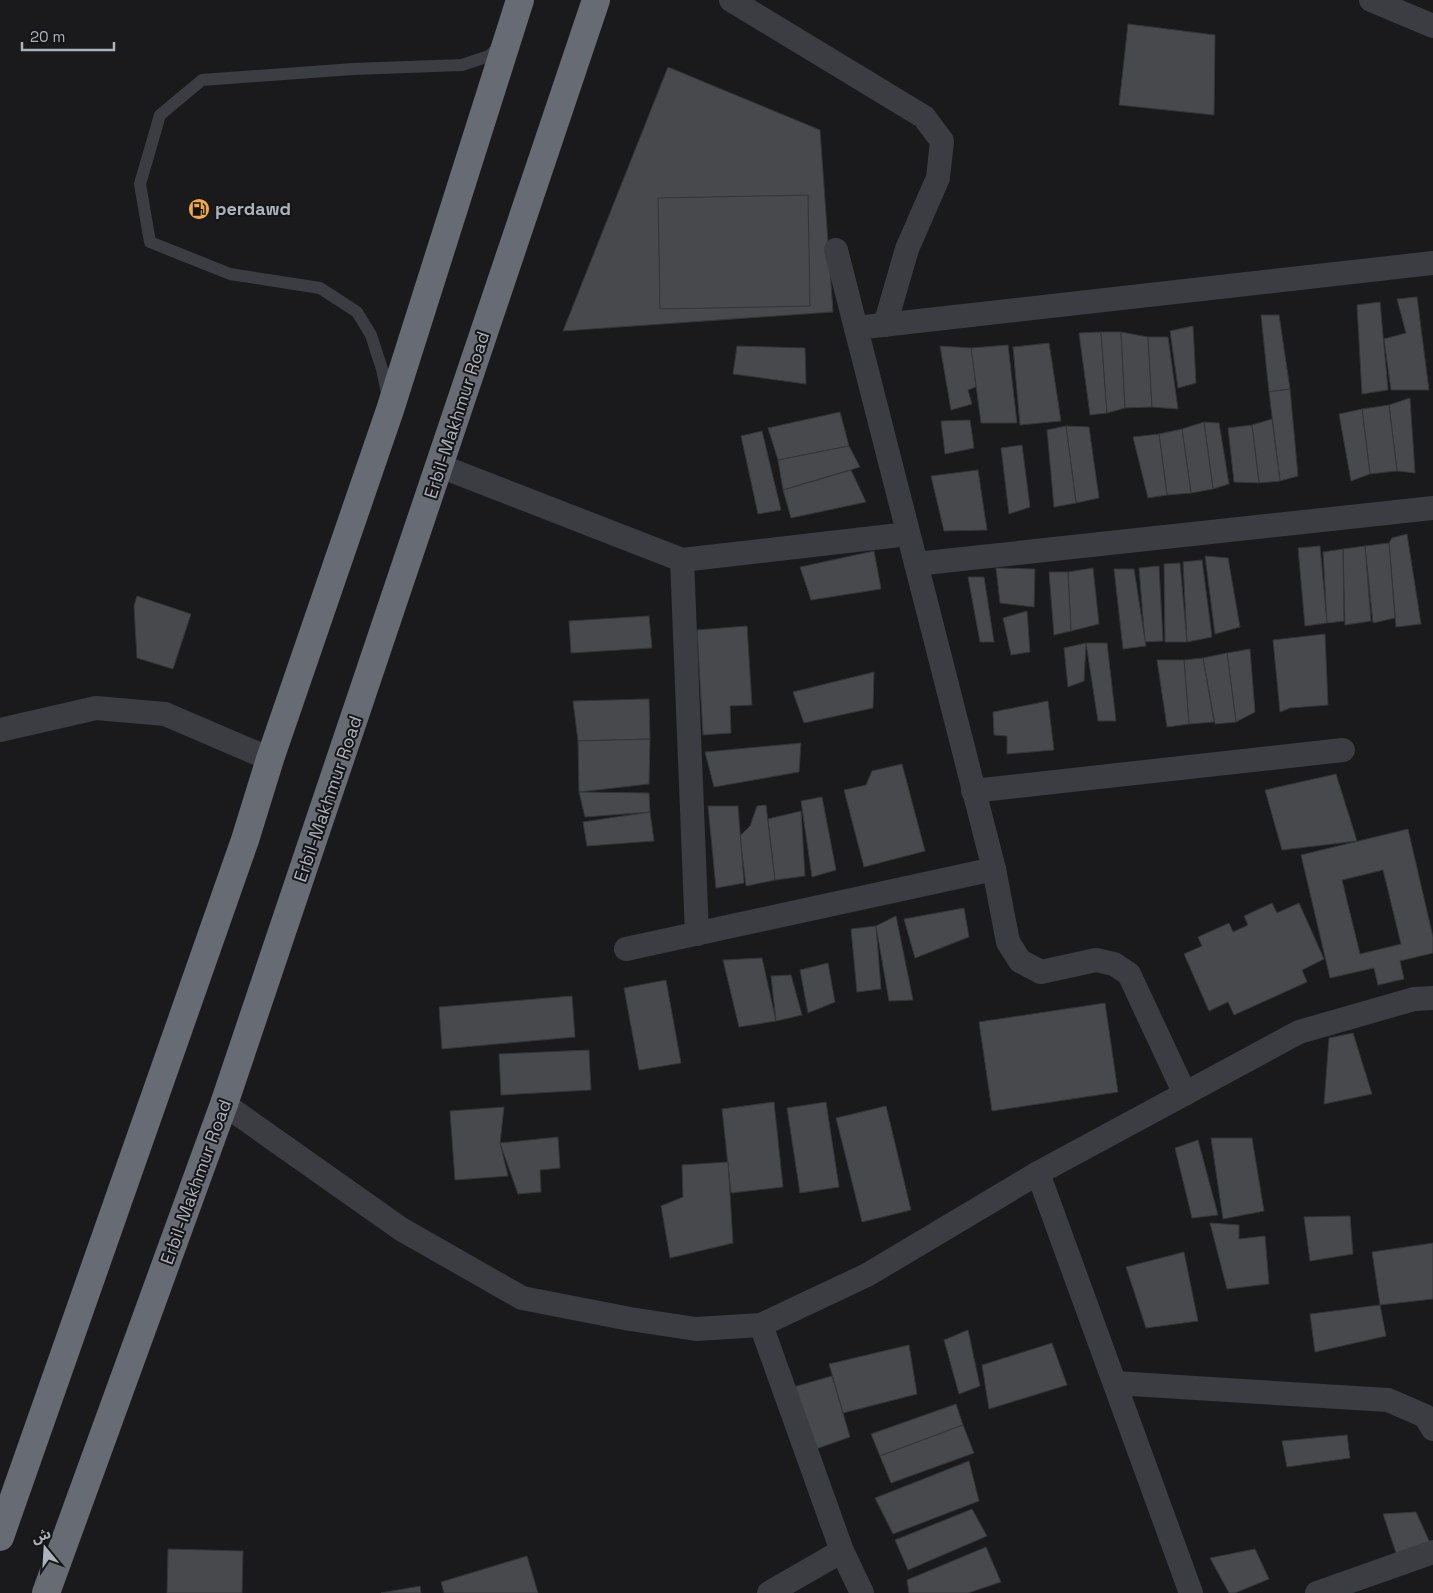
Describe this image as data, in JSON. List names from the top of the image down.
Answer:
{
  "streets": {
    "highway": ["Erbil-Makhmur Road"]
  },
  "places": {
    "fuel station": ["perdawd"]
  },
  "scale_bar": "20 m",
  "north": "top"
}
